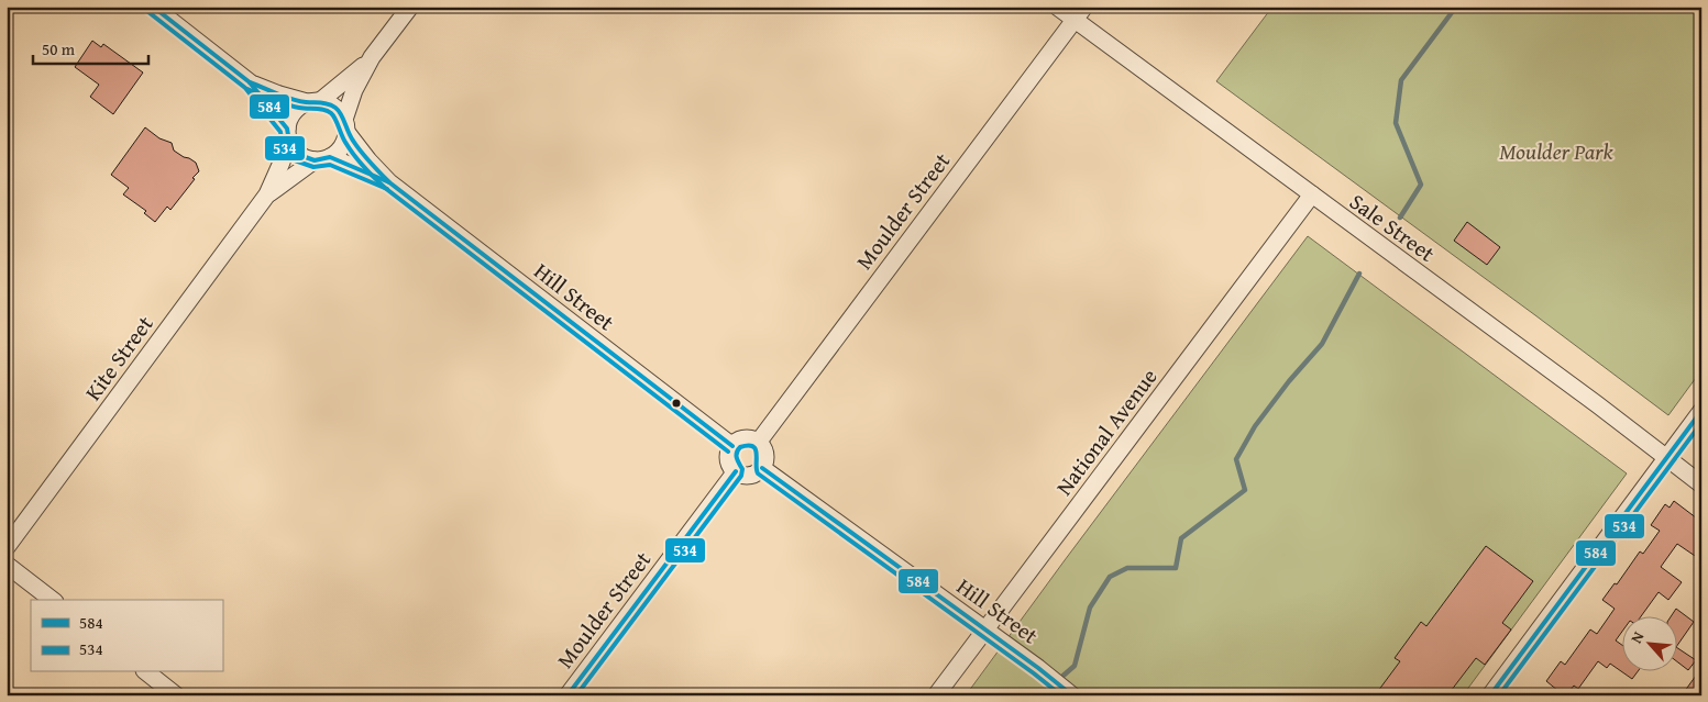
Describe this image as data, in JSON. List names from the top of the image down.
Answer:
{
  "streets": {
    "street": [
      "Moulder Street",
      "Sale Street",
      "Hill Street",
      "Kite Street",
      "National Avenue"
    ]
  },
  "crossings": [
    ["Moulder Street", "Sale Street"],
    ["Moulder Street", "Hill Street"],
    ["Sale Street", "National Avenue"],
    ["Hill Street", "Kite Street"],
    ["Hill Street", "National Avenue"]
  ],
  "parks": ["Moulder Park"],
  "lines": ["transit line 584", "transit line 534"],
  "legend": ["584", "534"],
  "scale_bar": "50 m",
  "north": "top left"
}
